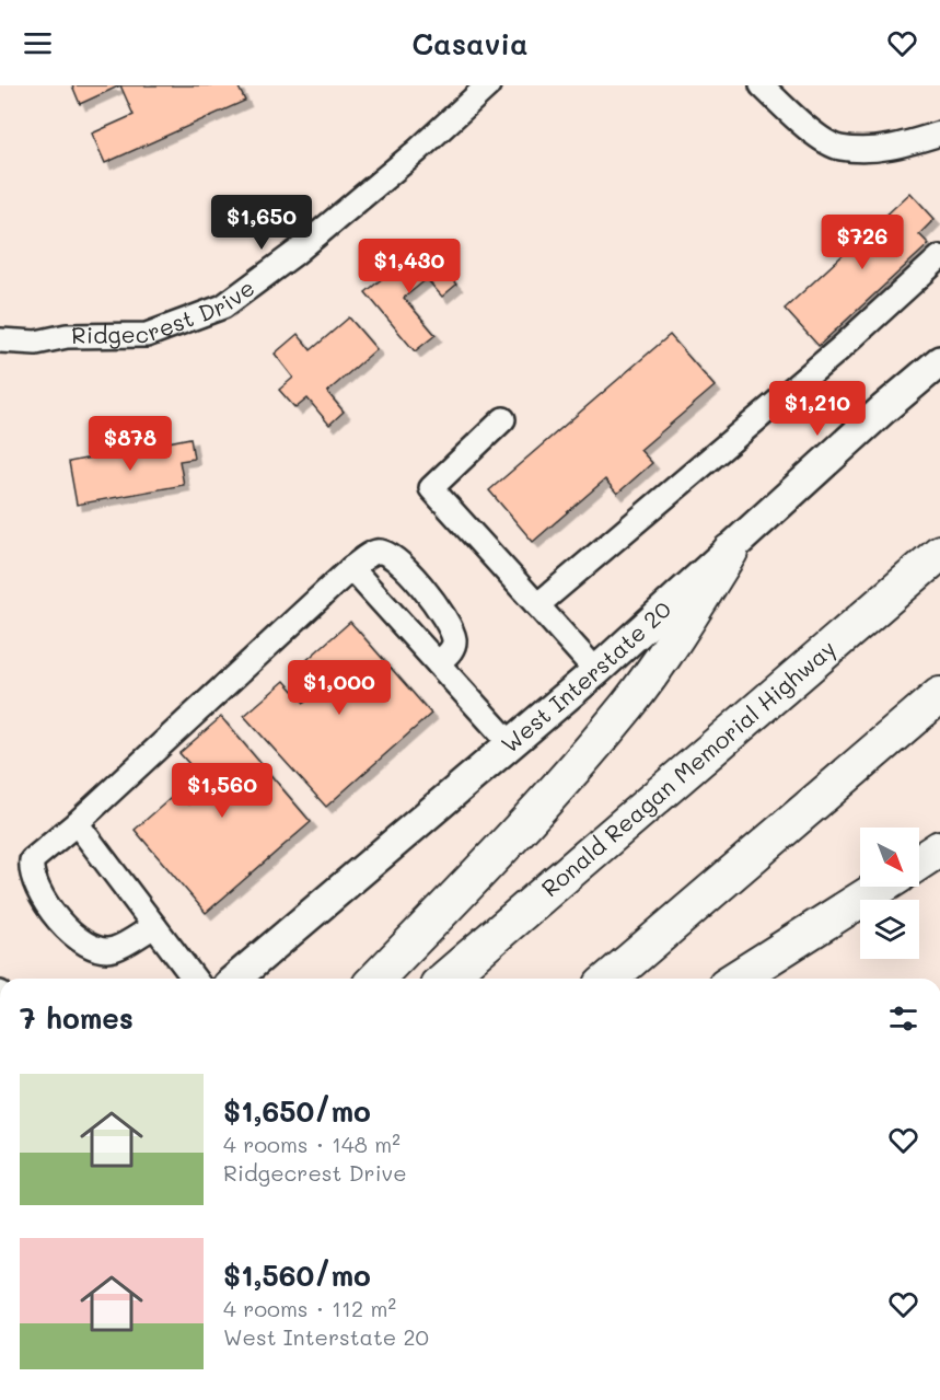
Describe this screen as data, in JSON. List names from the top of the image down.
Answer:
{
  "streets": {
    "highway": ["Ronald Reagan Memorial Highway"],
    "main road": ["West Interstate 20"],
    "street": ["Ridgecrest Drive"]
  },
  "north": "bottom right",
  "page": {
    "header": "Casavia",
    "price": [
      "$1,650",
      "$726",
      "$1,430",
      "$1,210",
      "$878",
      "$1,000",
      "$1,560"
    ],
    "heading": "7 homes",
    "list": [
      {
        "name": "$1,650/mo",
        "note": "4 rooms · 148 m² · Ridgecrest Drive"
      },
      {
        "name": "$1,560/mo",
        "note": "4 rooms · 112 m² · West Interstate 20"
      }
    ]
  }
}
